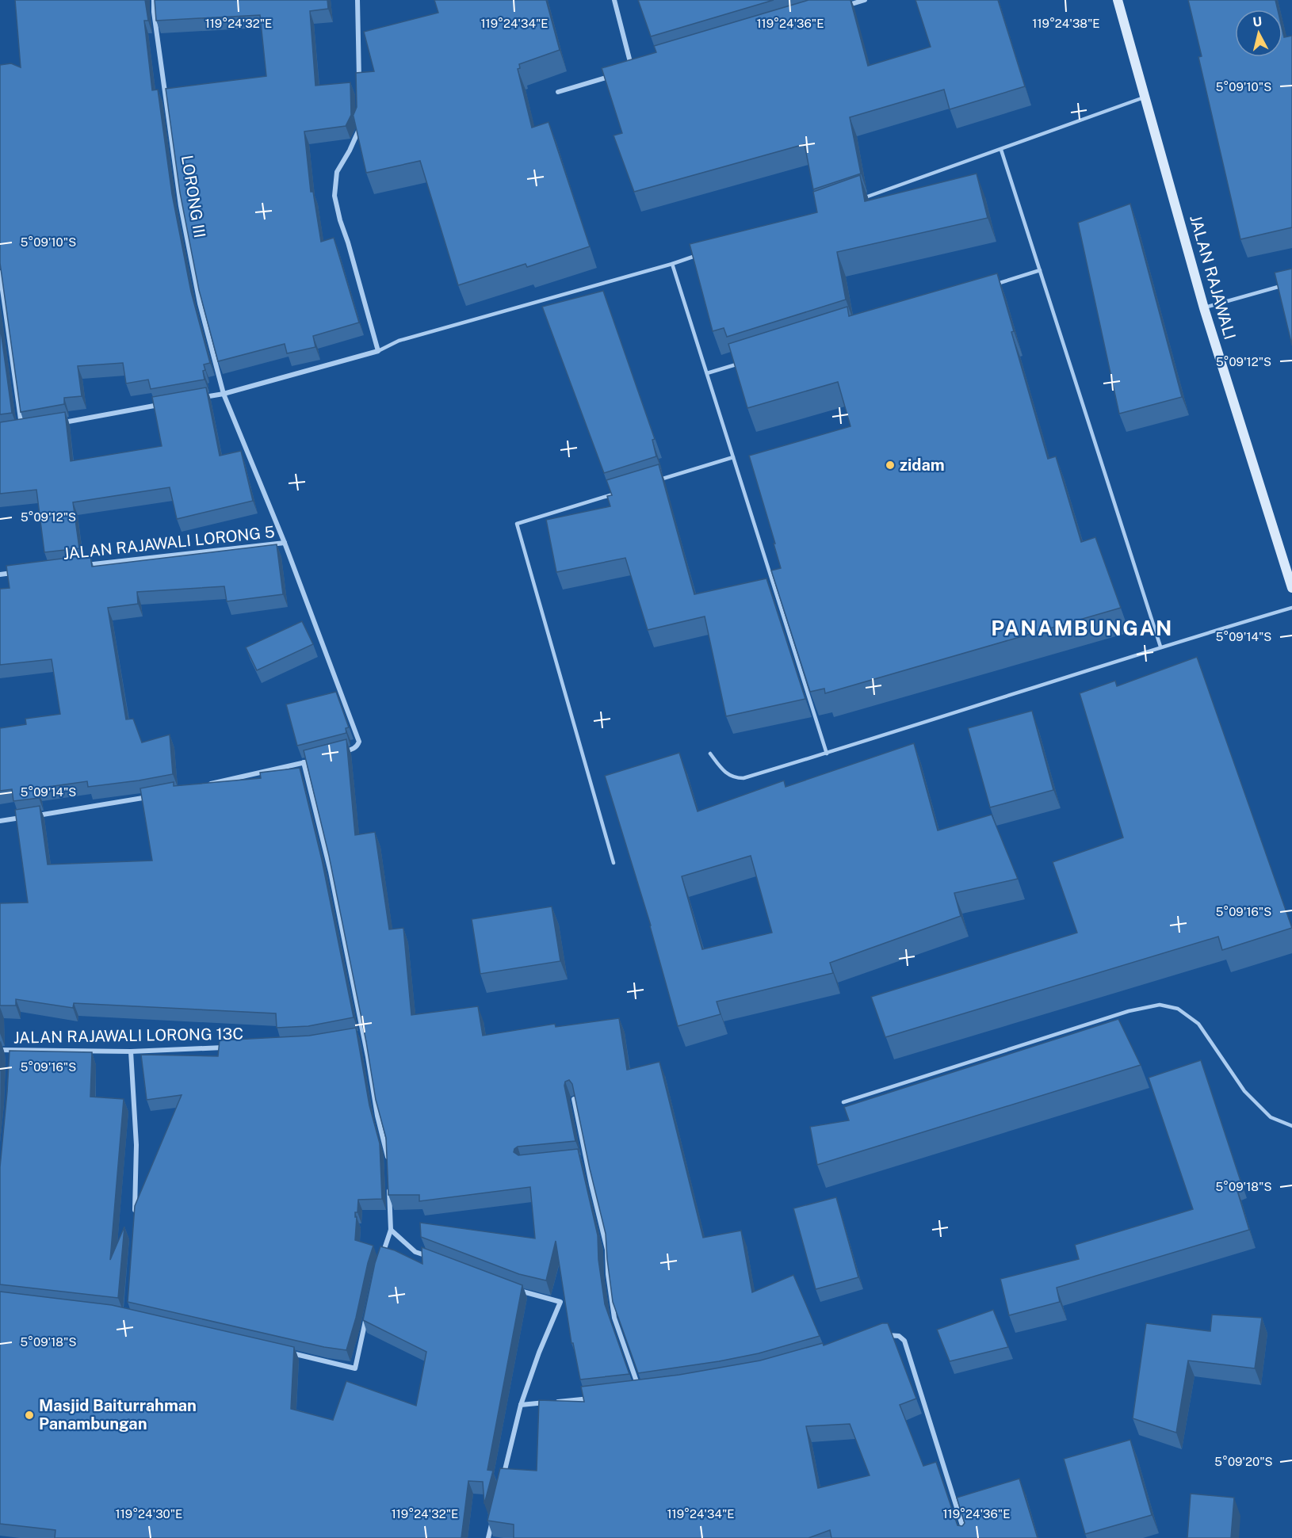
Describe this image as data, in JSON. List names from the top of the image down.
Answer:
{
  "streets": {
    "main road": ["JALAN RAJAWALI"],
    "street": ["LORONG III", "JALAN RAJAWALI LORONG 5", "JALAN RAJAWALI LORONG 13C"]
  },
  "crossings": [
    ["LORONG III", "JALAN RAJAWALI LORONG 5"]
  ],
  "districts": ["PANAMBUNGAN"],
  "places": ["zidam", "Masjid Baiturrahman Panambungan"],
  "north": "top",
  "coordinates": [
    "119°24'32\"E",
    "119°24'34\"E",
    "119°24'36\"E",
    "119°24'38\"E",
    "5°09'10\"S",
    "5°09'12\"S",
    "5°09'14\"S",
    "5°09'16\"S",
    "5°09'18\"S",
    "5°09'20\"S",
    "119°24'30\"E"
  ]
}
